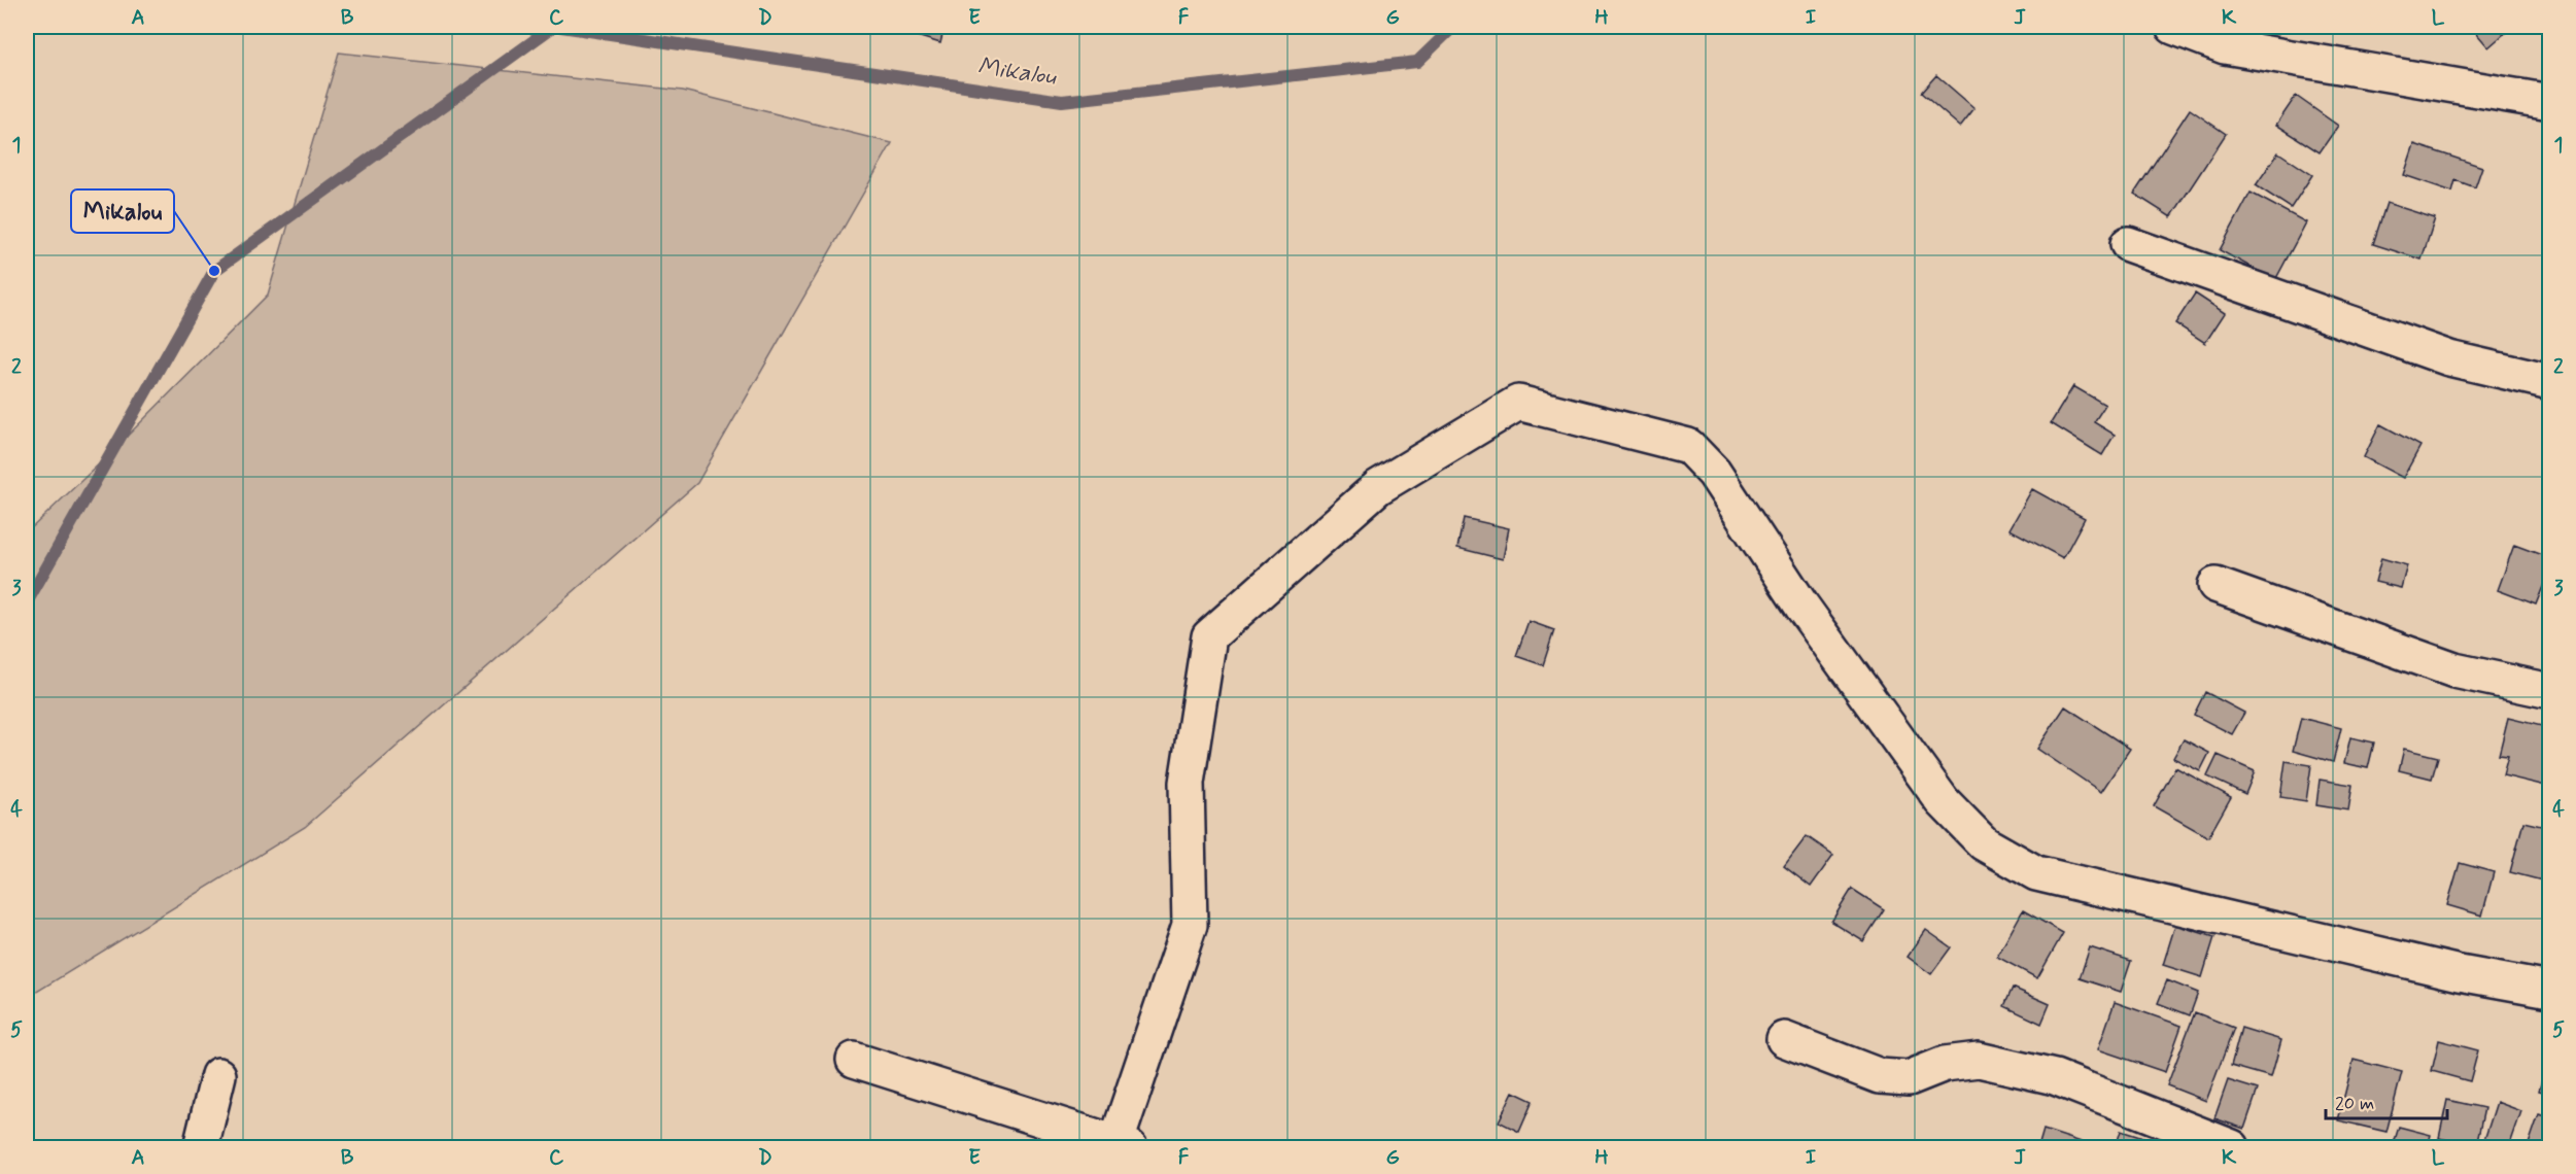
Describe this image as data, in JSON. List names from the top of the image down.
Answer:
{
  "water": ["Mikalou"],
  "places": ["Mikalou"],
  "scale_bar": "20 m",
  "grid": {
    "columns": [
      "A",
      "B",
      "C",
      "D",
      "E",
      "F",
      "G",
      "H",
      "I",
      "J",
      "K",
      "L"
    ],
    "rows": [
      "1",
      "2",
      "3",
      "4",
      "5"
    ]
  }
}
